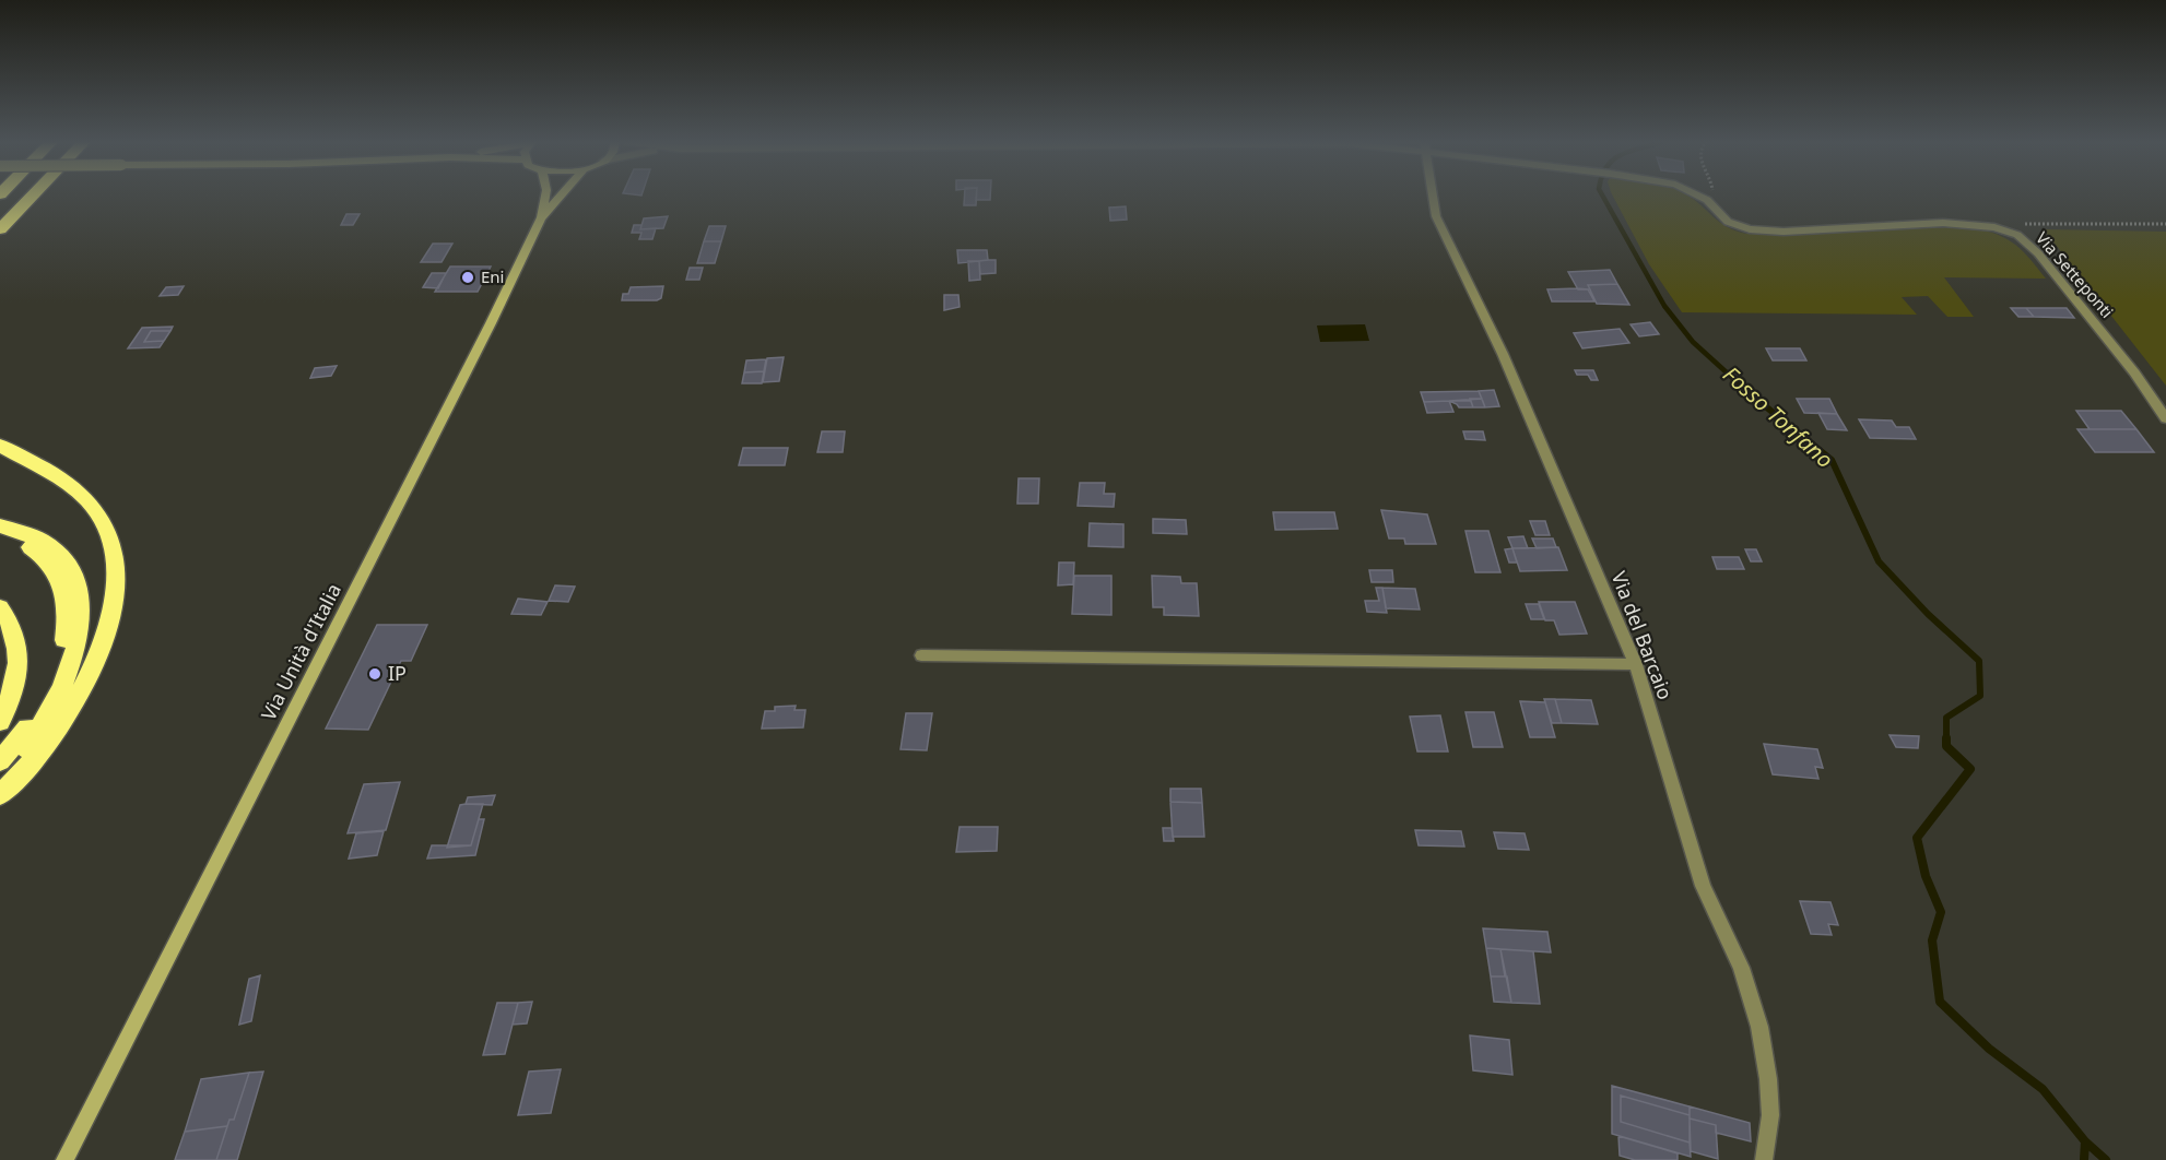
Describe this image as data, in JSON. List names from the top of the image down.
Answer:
{
  "streets": {
    "main road": ["Via Unità d'Italia"],
    "street": ["Via Setteponti", "Via del Barcaio"]
  },
  "water": ["Fosso Tonfano"],
  "places": ["Eni", "IP"]
}
